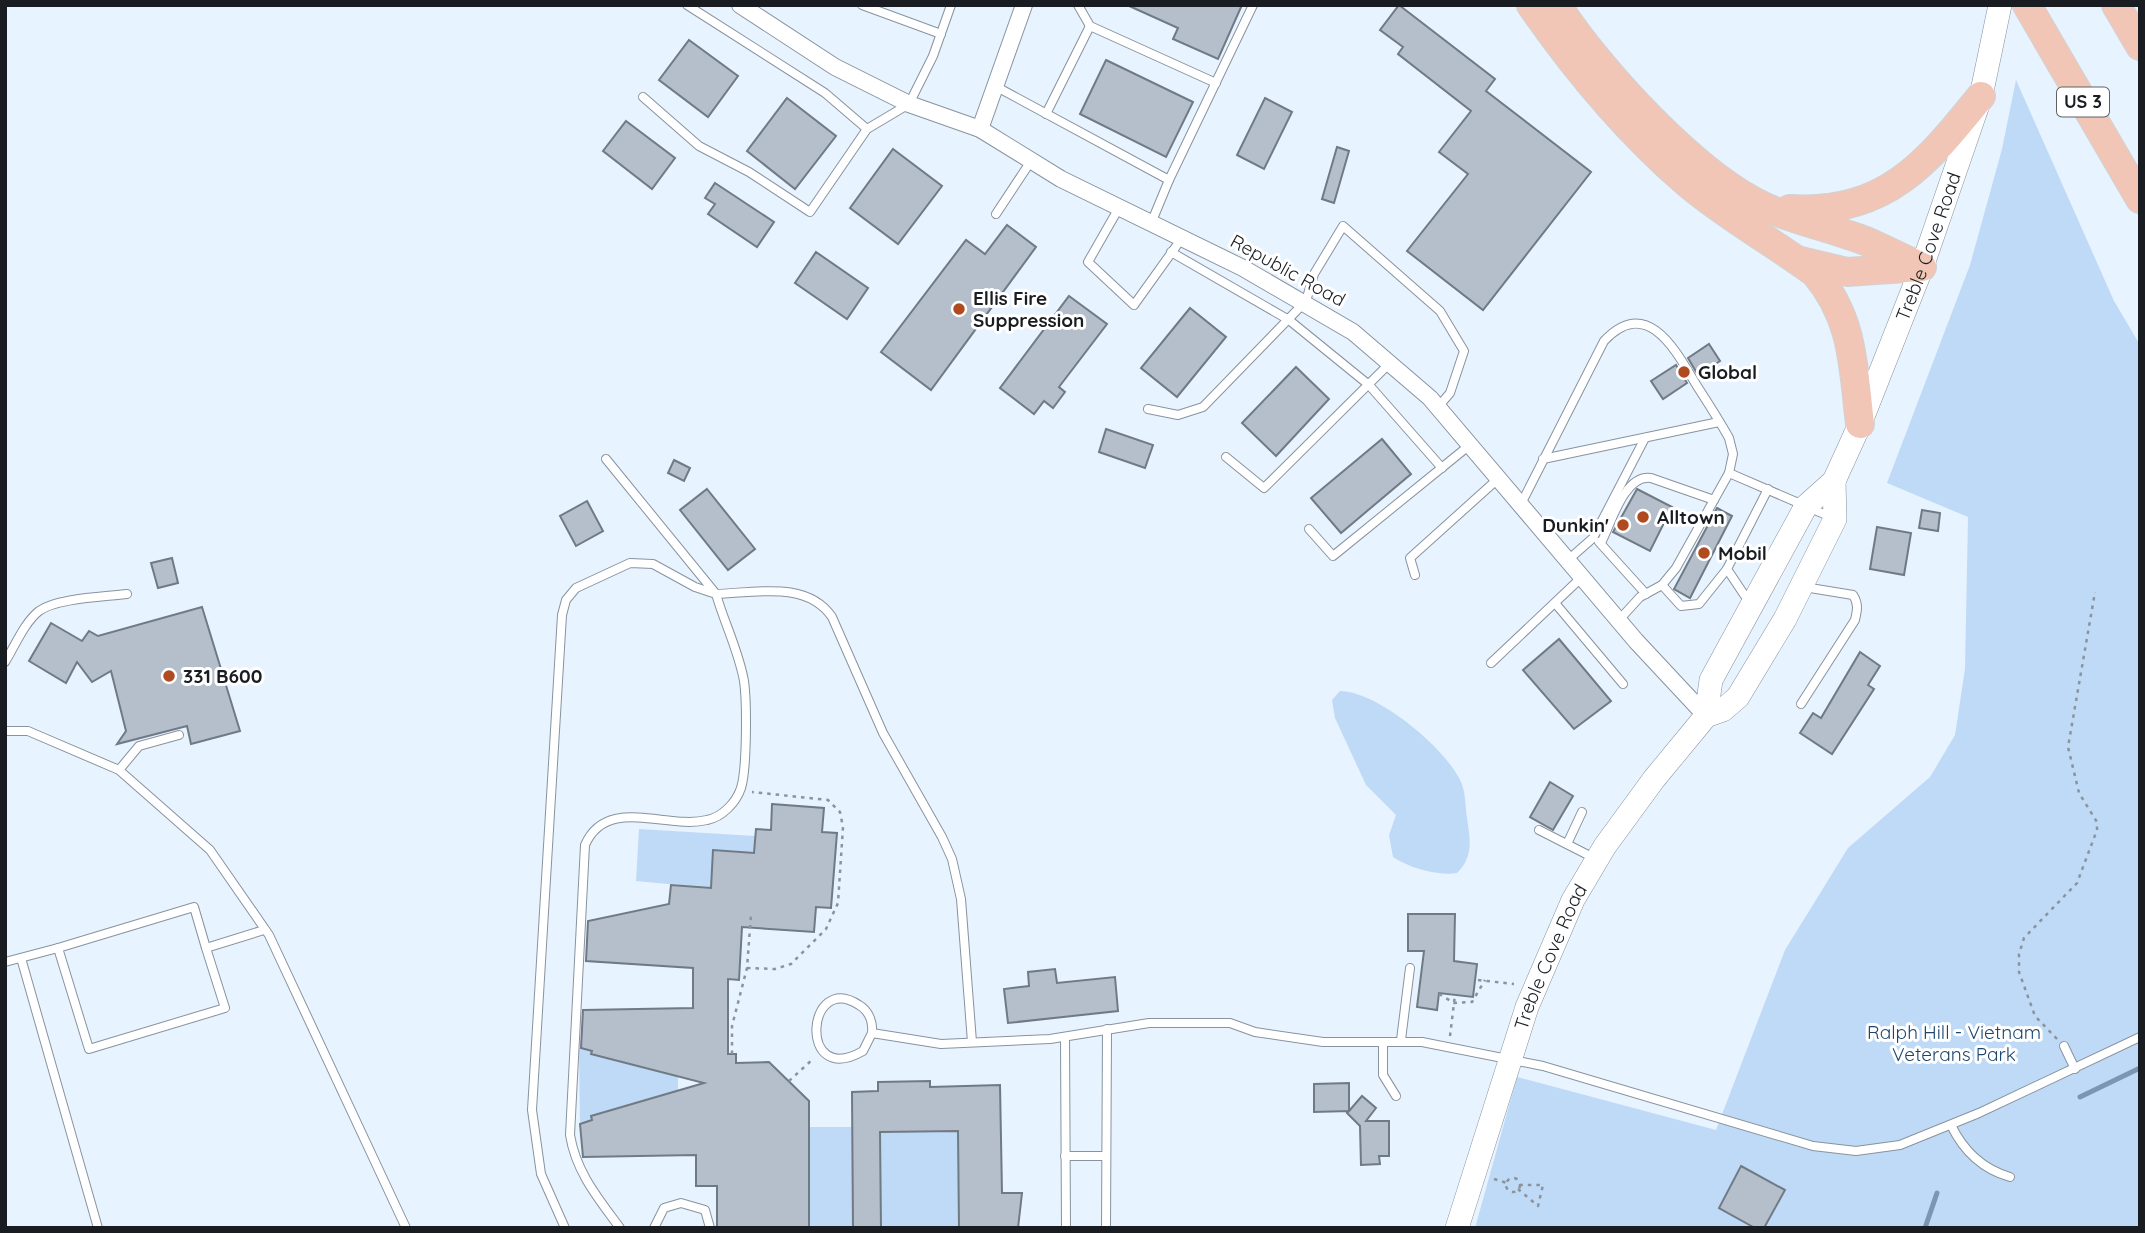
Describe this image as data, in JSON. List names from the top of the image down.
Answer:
{
  "streets": {
    "highway": ["US 3"],
    "main road": ["Treble Cove Road"],
    "street": ["Republic Road"]
  },
  "crossings": [
    ["Treble Cove Road", "Republic Road"]
  ],
  "parks": ["Ralph Hill - Vietnam Veterans Park"],
  "places": [
    "Ellis Fire Suppression",
    "Global",
    "Alltown",
    "Dunkin'",
    "Mobil",
    "331 B600"
  ]
}
